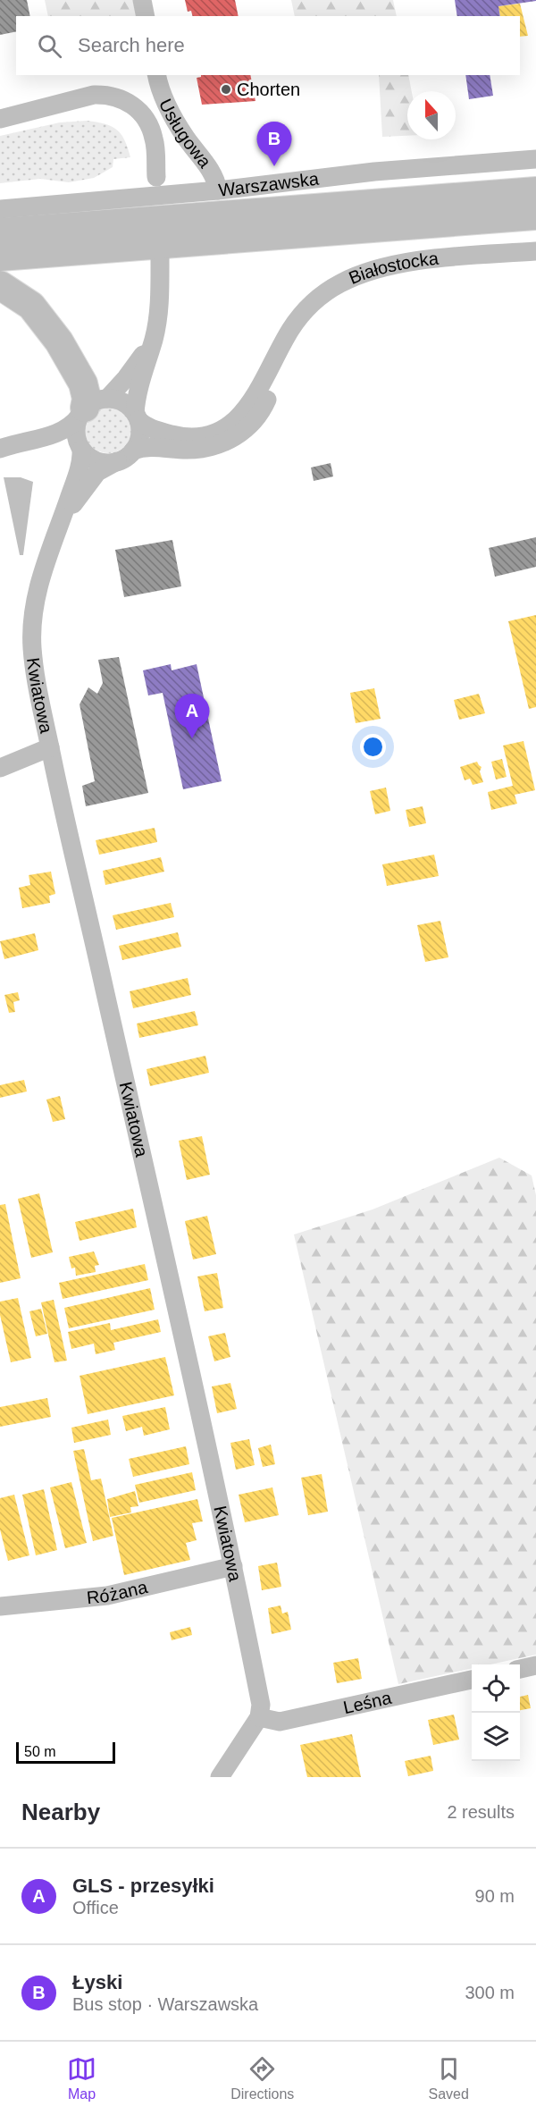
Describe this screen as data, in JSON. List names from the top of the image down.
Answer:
{
  "streets": {
    "street": [
      "Usługowa",
      "Warszawska",
      "Białostocka",
      "Kwiatowa",
      "Różana",
      "Leśna"
    ]
  },
  "crossings": [
    ["Usługowa", "Warszawska"],
    ["Białostocka", "Kwiatowa"],
    ["Kwiatowa", "Różana"],
    ["Kwiatowa", "Leśna"]
  ],
  "places": ["Chorten"],
  "scale_bar": "50 m",
  "north": "top",
  "page": {
    "search": "Search here",
    "pins": ["B", "A"],
    "scale": "50 m",
    "heading": ["Nearby", "2 results"],
    "list": [
      {
        "mark": "A",
        "name": "GLS - przesyłki",
        "note": "Office",
        "value": "90 m"
      },
      {
        "mark": "B",
        "name": "Łyski",
        "note": "Bus stop · Warszawska",
        "value": "300 m"
      }
    ],
    "nav": ["Map", "Directions", "Saved"]
  }
}
